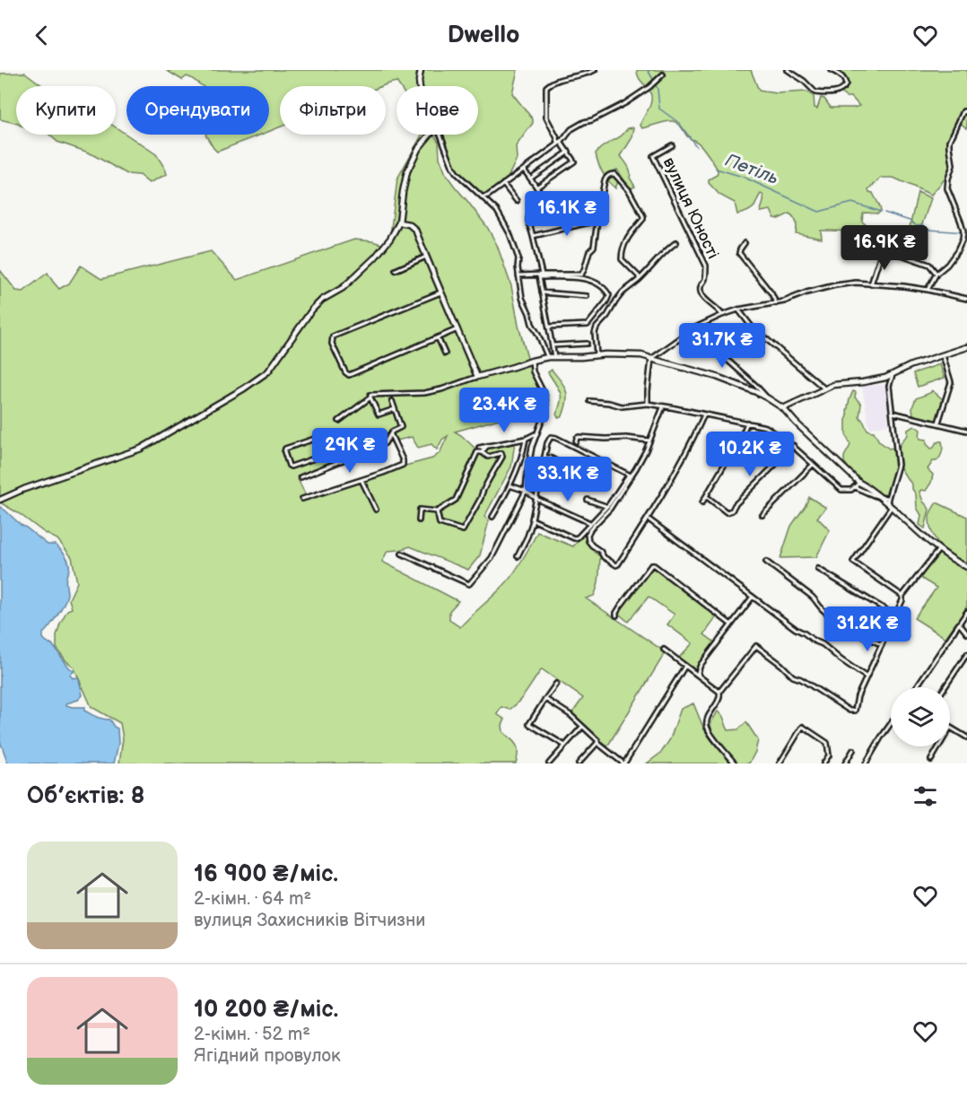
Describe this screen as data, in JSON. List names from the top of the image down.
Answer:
{
  "streets": {
    "street": ["вулиця Юності"]
  },
  "water": ["Петіль"],
  "page": {
    "header": "Dwello",
    "chip": [
      "Купити",
      "Орендувати",
      "Фільтри",
      "Нове"
    ],
    "price": [
      "16.1K ₴",
      "16.9K ₴",
      "31.7K ₴",
      "23.4K ₴",
      "29K ₴",
      "10.2K ₴",
      "33.1K ₴",
      "31.2K ₴"
    ],
    "heading": "Об’єктів: 8",
    "list": [
      {
        "name": "16 900 ₴/міс.",
        "note": "2-кімн. · 64 m² · вулиця Захисників Вітчизни"
      },
      {
        "name": "10 200 ₴/міс.",
        "note": "2-кімн. · 52 m² · Ягідний провулок"
      }
    ]
  }
}
